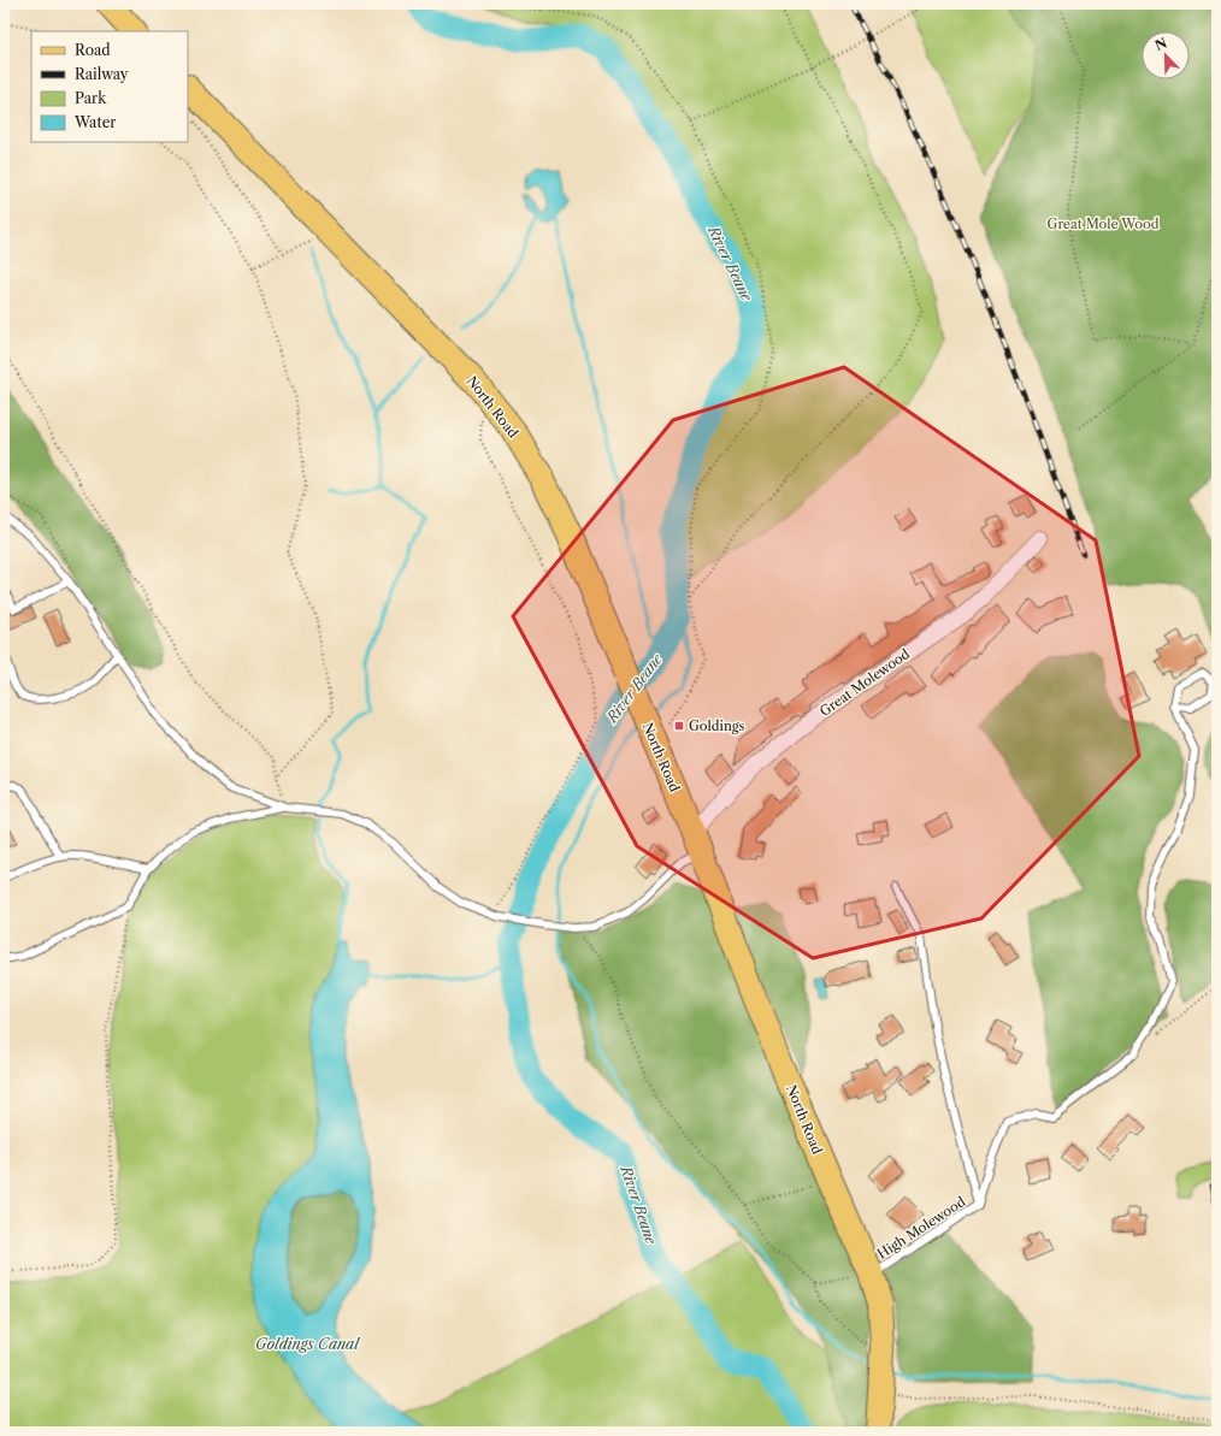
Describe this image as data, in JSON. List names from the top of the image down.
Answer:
{
  "streets": {
    "main road": ["North Road"],
    "street": ["Great Molewood"],
    "lane": ["High Molewood"]
  },
  "crossings": [
    ["North Road", "Great Molewood"],
    ["North Road", "High Molewood"]
  ],
  "water": ["River Beane", "Goldings Canal"],
  "parks": ["Great Mole Wood"],
  "places": {
    "transit": ["Goldings"]
  },
  "legend": [
    "Road",
    "Railway",
    "Park",
    "Water"
  ],
  "north": "top left"
}
